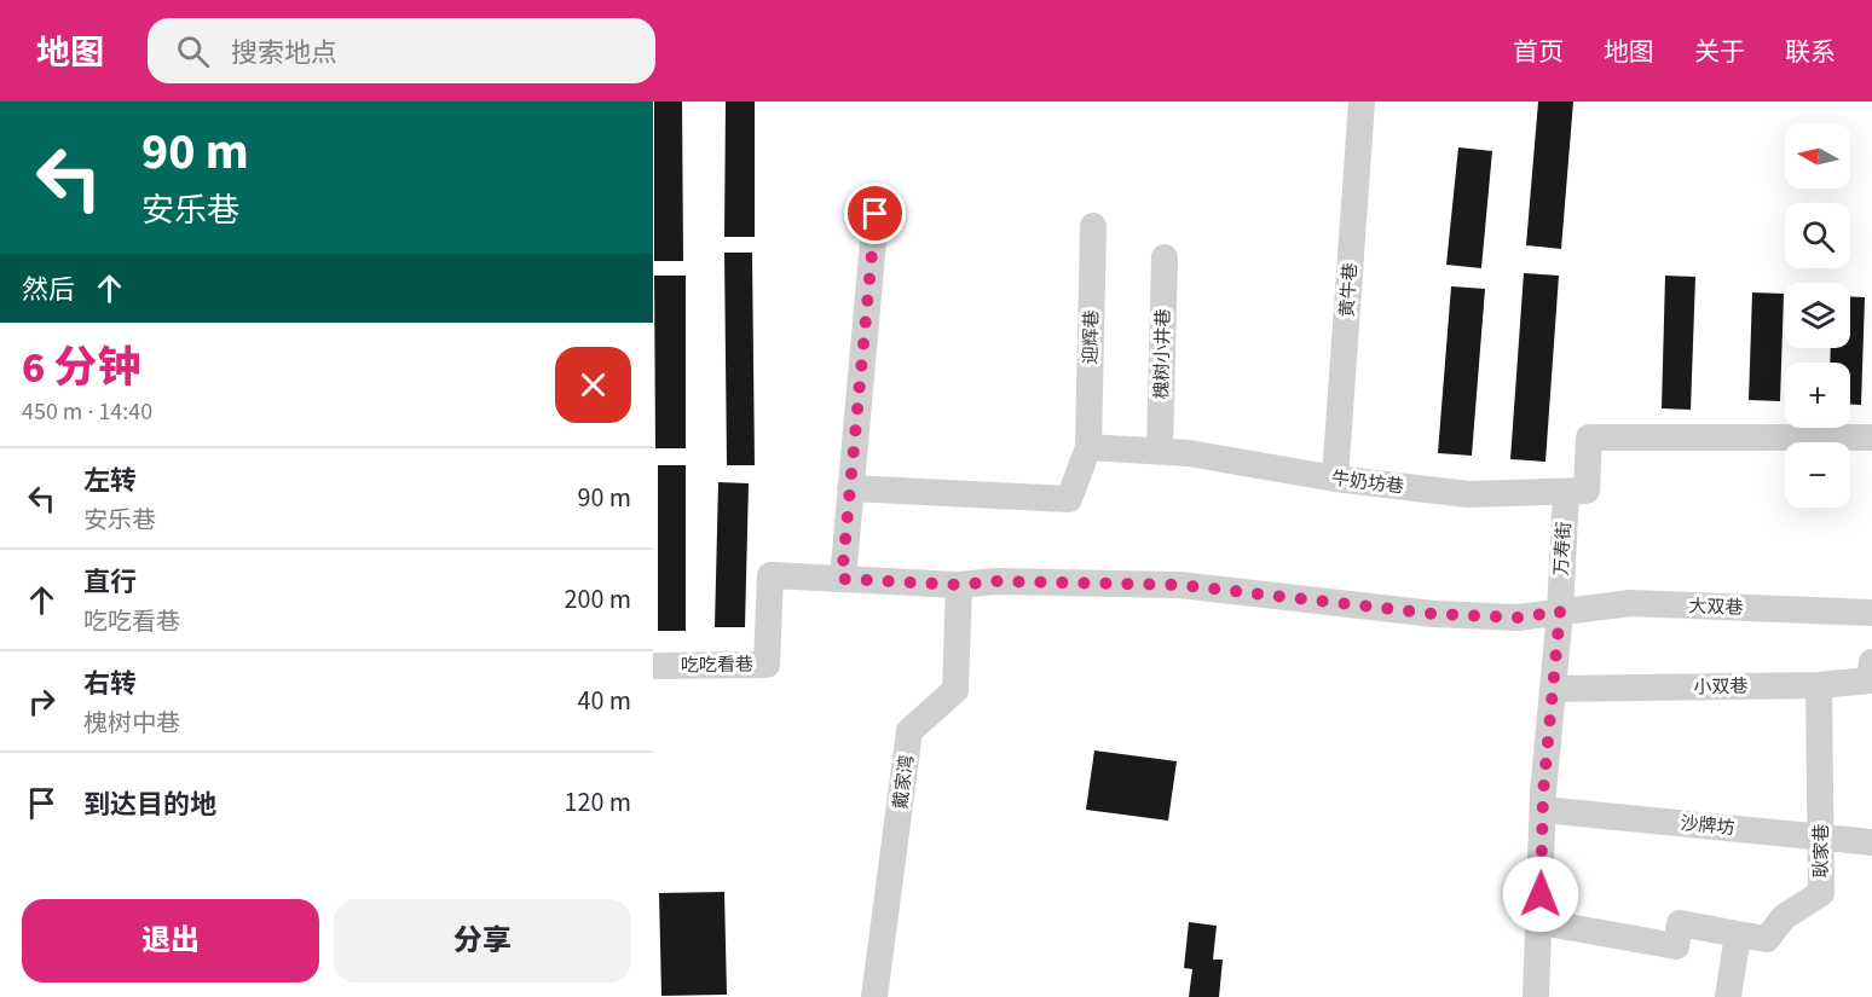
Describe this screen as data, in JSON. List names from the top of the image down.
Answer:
{
  "streets": {
    "lane": [
      "黄牛巷",
      "迎辉巷",
      "槐树小井巷",
      "牛奶坊巷",
      "万寿街",
      "大双巷",
      "吃吃看巷",
      "小双巷",
      "戴家湾",
      "沙牌坊",
      "耿家巷"
    ]
  },
  "crossings": [
    ["黄牛巷", "牛奶坊巷"],
    ["迎辉巷", "牛奶坊巷"],
    ["槐树小井巷", "牛奶坊巷"],
    ["牛奶坊巷", "万寿街"],
    ["万寿街", "大双巷"],
    ["万寿街", "小双巷"],
    ["万寿街", "沙牌坊"],
    ["大双巷", "吃吃看巷"],
    ["大双巷", "戴家湾"],
    ["吃吃看巷", "戴家湾"],
    ["小双巷", "耿家巷"],
    ["沙牌坊", "耿家巷"]
  ],
  "north": "left",
  "page": {
    "header": "地图",
    "search": "搜索地点",
    "nav": [
      "首页",
      "地图",
      "关于",
      "联系"
    ],
    "turn": ["90 m", "安乐巷"],
    "map_buttons": ["+", "−"],
    "then": "然后",
    "heading": ["6 分钟", "450 m · 14:40"],
    "list": [
      {
        "name": "左转",
        "note": "安乐巷",
        "value": "90 m"
      },
      {
        "name": "直行",
        "note": "吃吃看巷",
        "value": "200 m"
      },
      {
        "name": "右转",
        "note": "槐树中巷",
        "value": "40 m"
      },
      {
        "name": "到达目的地",
        "value": "120 m"
      }
    ],
    "buttons": ["退出", "分享"]
  }
}
